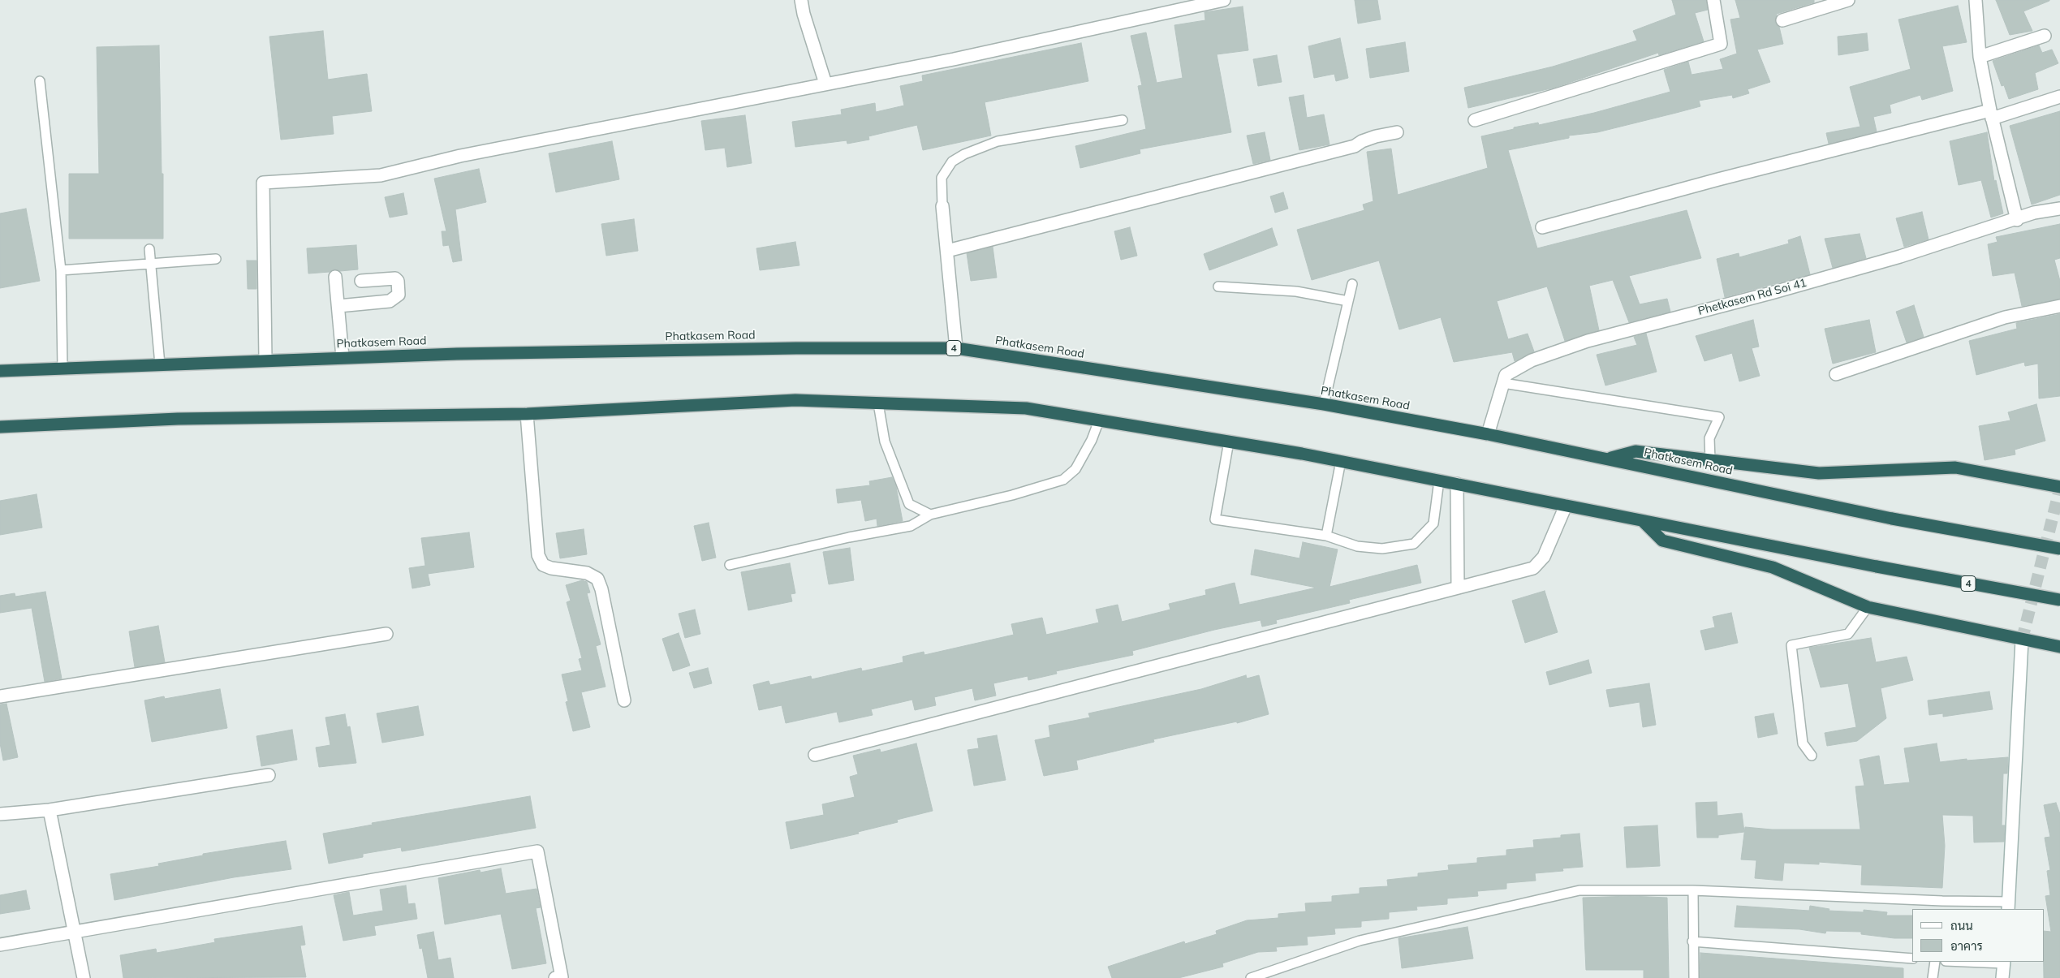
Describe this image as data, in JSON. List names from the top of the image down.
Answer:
{
  "streets": {
    "highway": ["Phatkasem Road", "4"],
    "street": ["Phetkasem Rd Soi 41"]
  },
  "crossings": [
    ["Phetkasem Rd Soi 41", "Phatkasem Road"]
  ],
  "legend": ["ถนน", "อาคาร"]
}
